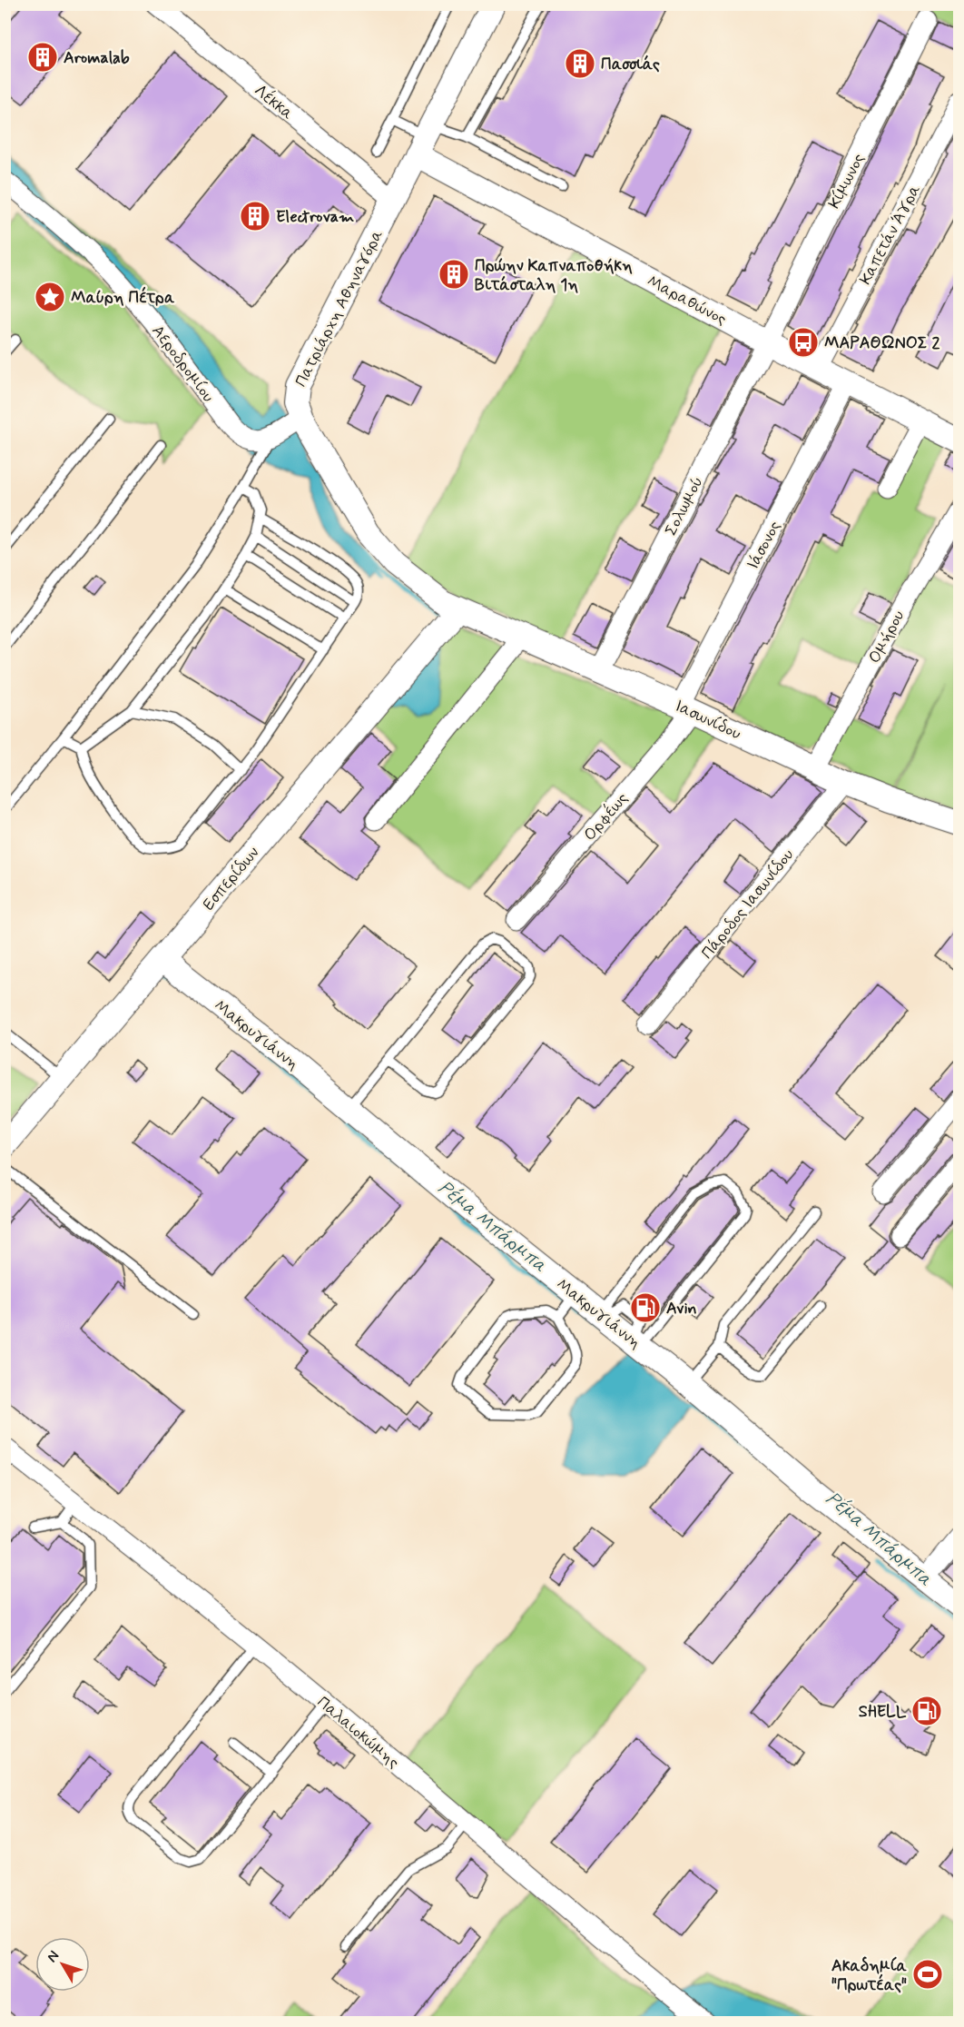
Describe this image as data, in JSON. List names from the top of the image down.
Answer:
{
  "streets": {
    "street": [
      "Λέκκα",
      "Κίμωνος",
      "Καπετάν Άγρα",
      "Μαραθώνος",
      "Πατριάρχη Αθηναγόρα",
      "Αεροδρομίου",
      "Σολωμού",
      "Ιάσονος",
      "Ομήρου",
      "Ιασωνίδου",
      "Ορφέως",
      "Εσπερίδων",
      "Πάροδος Ιασωνίδου",
      "Μακρυγιάννη",
      "Παλαιοκώμης"
    ]
  },
  "crossings": [
    ["Λέκκα", "Πατριάρχη Αθηναγόρα"],
    ["Κίμωνος", "Μαραθώνος"],
    ["Κίμωνος", "Σολωμού"],
    ["Καπετάν Άγρα", "Μαραθώνος"],
    ["Μαραθώνος", "Πατριάρχη Αθηναγόρα"],
    ["Μαραθώνος", "Σολωμού"],
    ["Μαραθώνος", "Ιάσονος"],
    ["Πατριάρχη Αθηναγόρα", "Αεροδρομίου"],
    ["Πατριάρχη Αθηναγόρα", "Ιασωνίδου"],
    ["Πατριάρχη Αθηναγόρα", "Εσπερίδων"],
    ["Σολωμού", "Ιασωνίδου"],
    ["Ιάσονος", "Ιασωνίδου"],
    ["Ιάσονος", "Ορφέως"],
    ["Ομήρου", "Ιασωνίδου"],
    ["Ιασωνίδου", "Ορφέως"],
    ["Ιασωνίδου", "Εσπερίδων"],
    ["Ιασωνίδου", "Πάροδος Ιασωνίδου"],
    ["Εσπερίδων", "Μακρυγιάννη"]
  ],
  "water": ["Ρέμα Μπάρμπα"],
  "places": {
    "building": [
      "Aromalab",
      "Πασσιάς",
      "Electrovam",
      "Πρώην Καπναποθήκη Βιτάσταλη 1η"
    ],
    "place": ["Μαύρη Πέτρα"],
    "bus stop": ["ΜΑΡΑΘΩΝΟΣ 2"],
    "fuel station": ["Avin", "SHELL"],
    "sports": ["Ακαδημία \"Πρωτέας\""]
  },
  "north": "top left"
}
